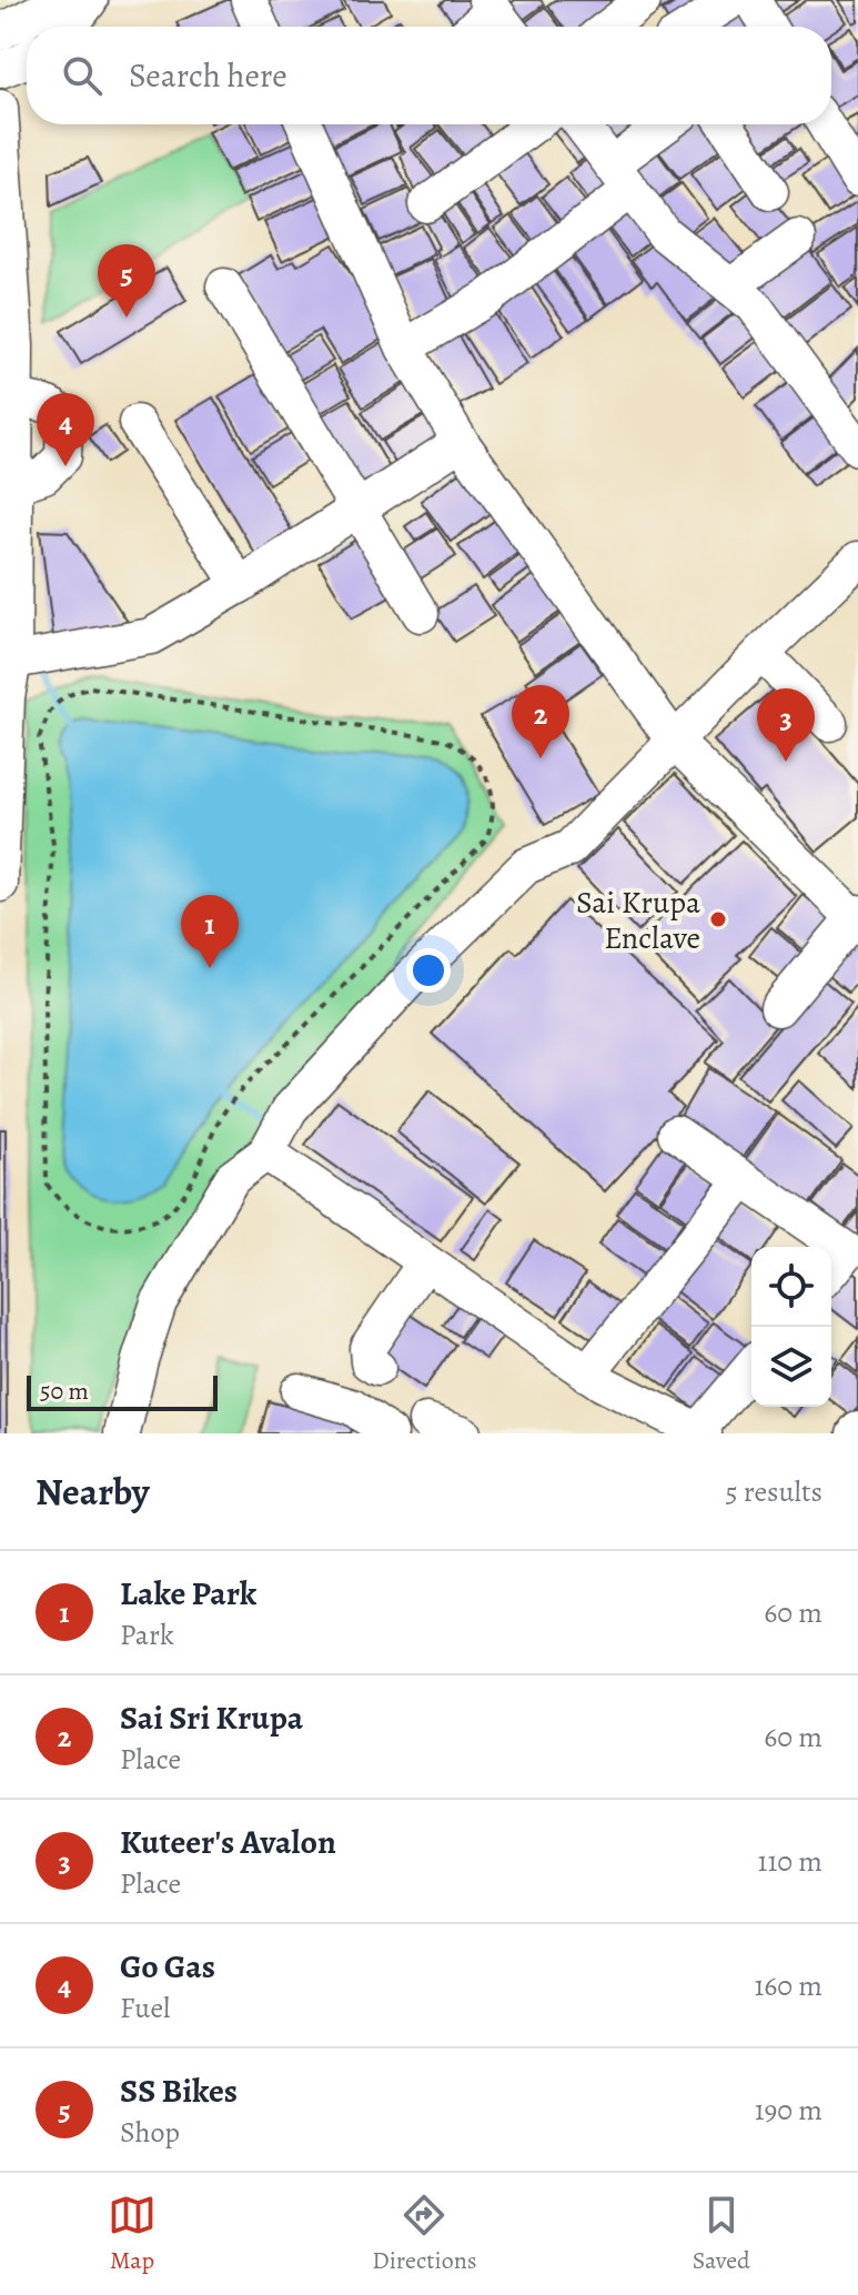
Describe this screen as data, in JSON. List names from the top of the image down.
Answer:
{
  "places": ["Sai Krupa Enclave"],
  "scale_bar": "50 m",
  "page": {
    "search": "Search here",
    "pins": [
      "5",
      "4",
      "2",
      "3",
      "1"
    ],
    "scale": "50 m",
    "heading": ["Nearby", "5 results"],
    "list": [
      {
        "mark": "1",
        "name": "Lake Park",
        "note": "Park",
        "value": "60 m"
      },
      {
        "mark": "2",
        "name": "Sai Sri Krupa",
        "note": "Place",
        "value": "60 m"
      },
      {
        "mark": "3",
        "name": "Kuteer's Avalon",
        "note": "Place",
        "value": "110 m"
      },
      {
        "mark": "4",
        "name": "Go Gas",
        "note": "Fuel",
        "value": "160 m"
      },
      {
        "mark": "5",
        "name": "SS Bikes",
        "note": "Shop",
        "value": "190 m"
      }
    ],
    "nav": ["Map", "Directions", "Saved"]
  }
}
